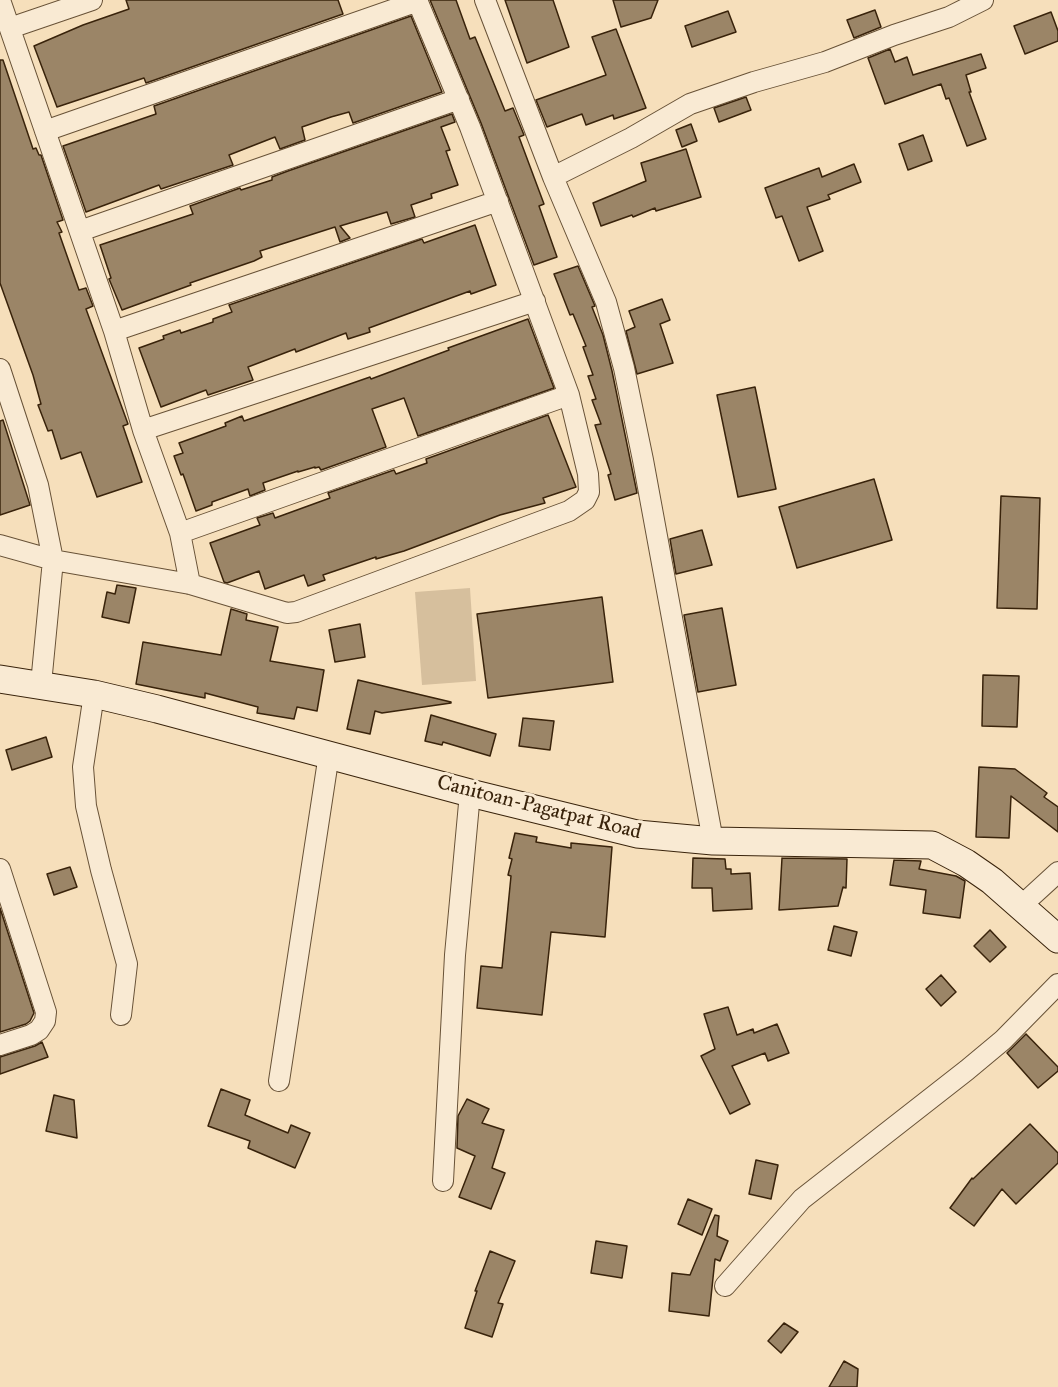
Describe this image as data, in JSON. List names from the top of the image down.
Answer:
{
  "streets": {
    "street": ["Canitoan-Pagatpat Road"]
  }
}
